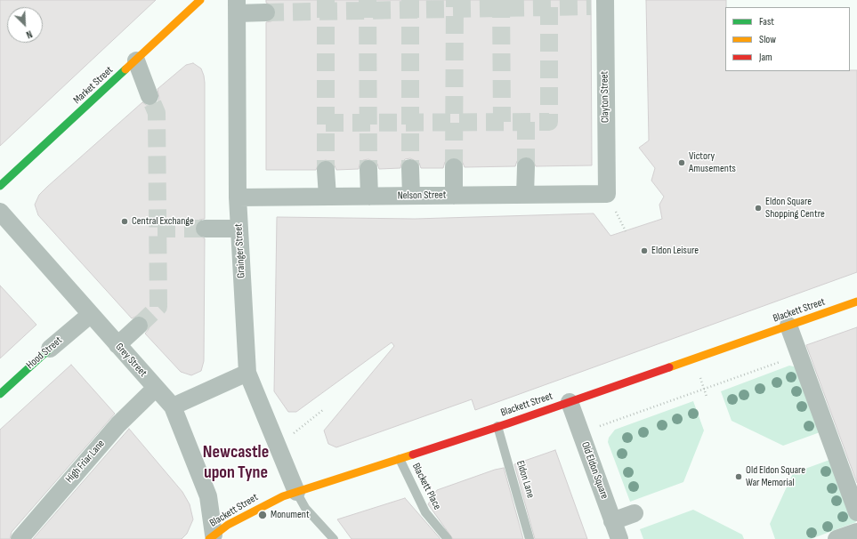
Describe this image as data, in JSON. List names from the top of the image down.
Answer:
{
  "streets": {
    "street": [
      "Market Street",
      "Clayton Street",
      "Nelson Street",
      "Grainger Street",
      "Blackett Street",
      "Hood Street",
      "Grey Street",
      "High Friar Lane",
      "Old Eldon Square"
    ],
    "lane": ["Eldon Lane", "Blackett Place"]
  },
  "crossings": [
    ["Clayton Street", "Nelson Street"],
    ["Nelson Street", "Grainger Street"],
    ["Grainger Street", "Blackett Street"],
    ["Blackett Street", "Grey Street"],
    ["Blackett Street", "Old Eldon Square"],
    ["Blackett Street", "Eldon Lane"],
    ["Blackett Street", "Blackett Place"],
    ["Hood Street", "Grey Street"],
    ["Grey Street", "High Friar Lane"]
  ],
  "districts": ["Newcastle upon Tyne"],
  "places": [
    "Victory Amusements",
    "Eldon Square Shopping Centre",
    "Central Exchange",
    "Eldon Leisure",
    "Old Eldon Square War Memorial",
    "Monument"
  ],
  "legend": ["Fast", "Slow", "Jam"],
  "north": "bottom right"
}
